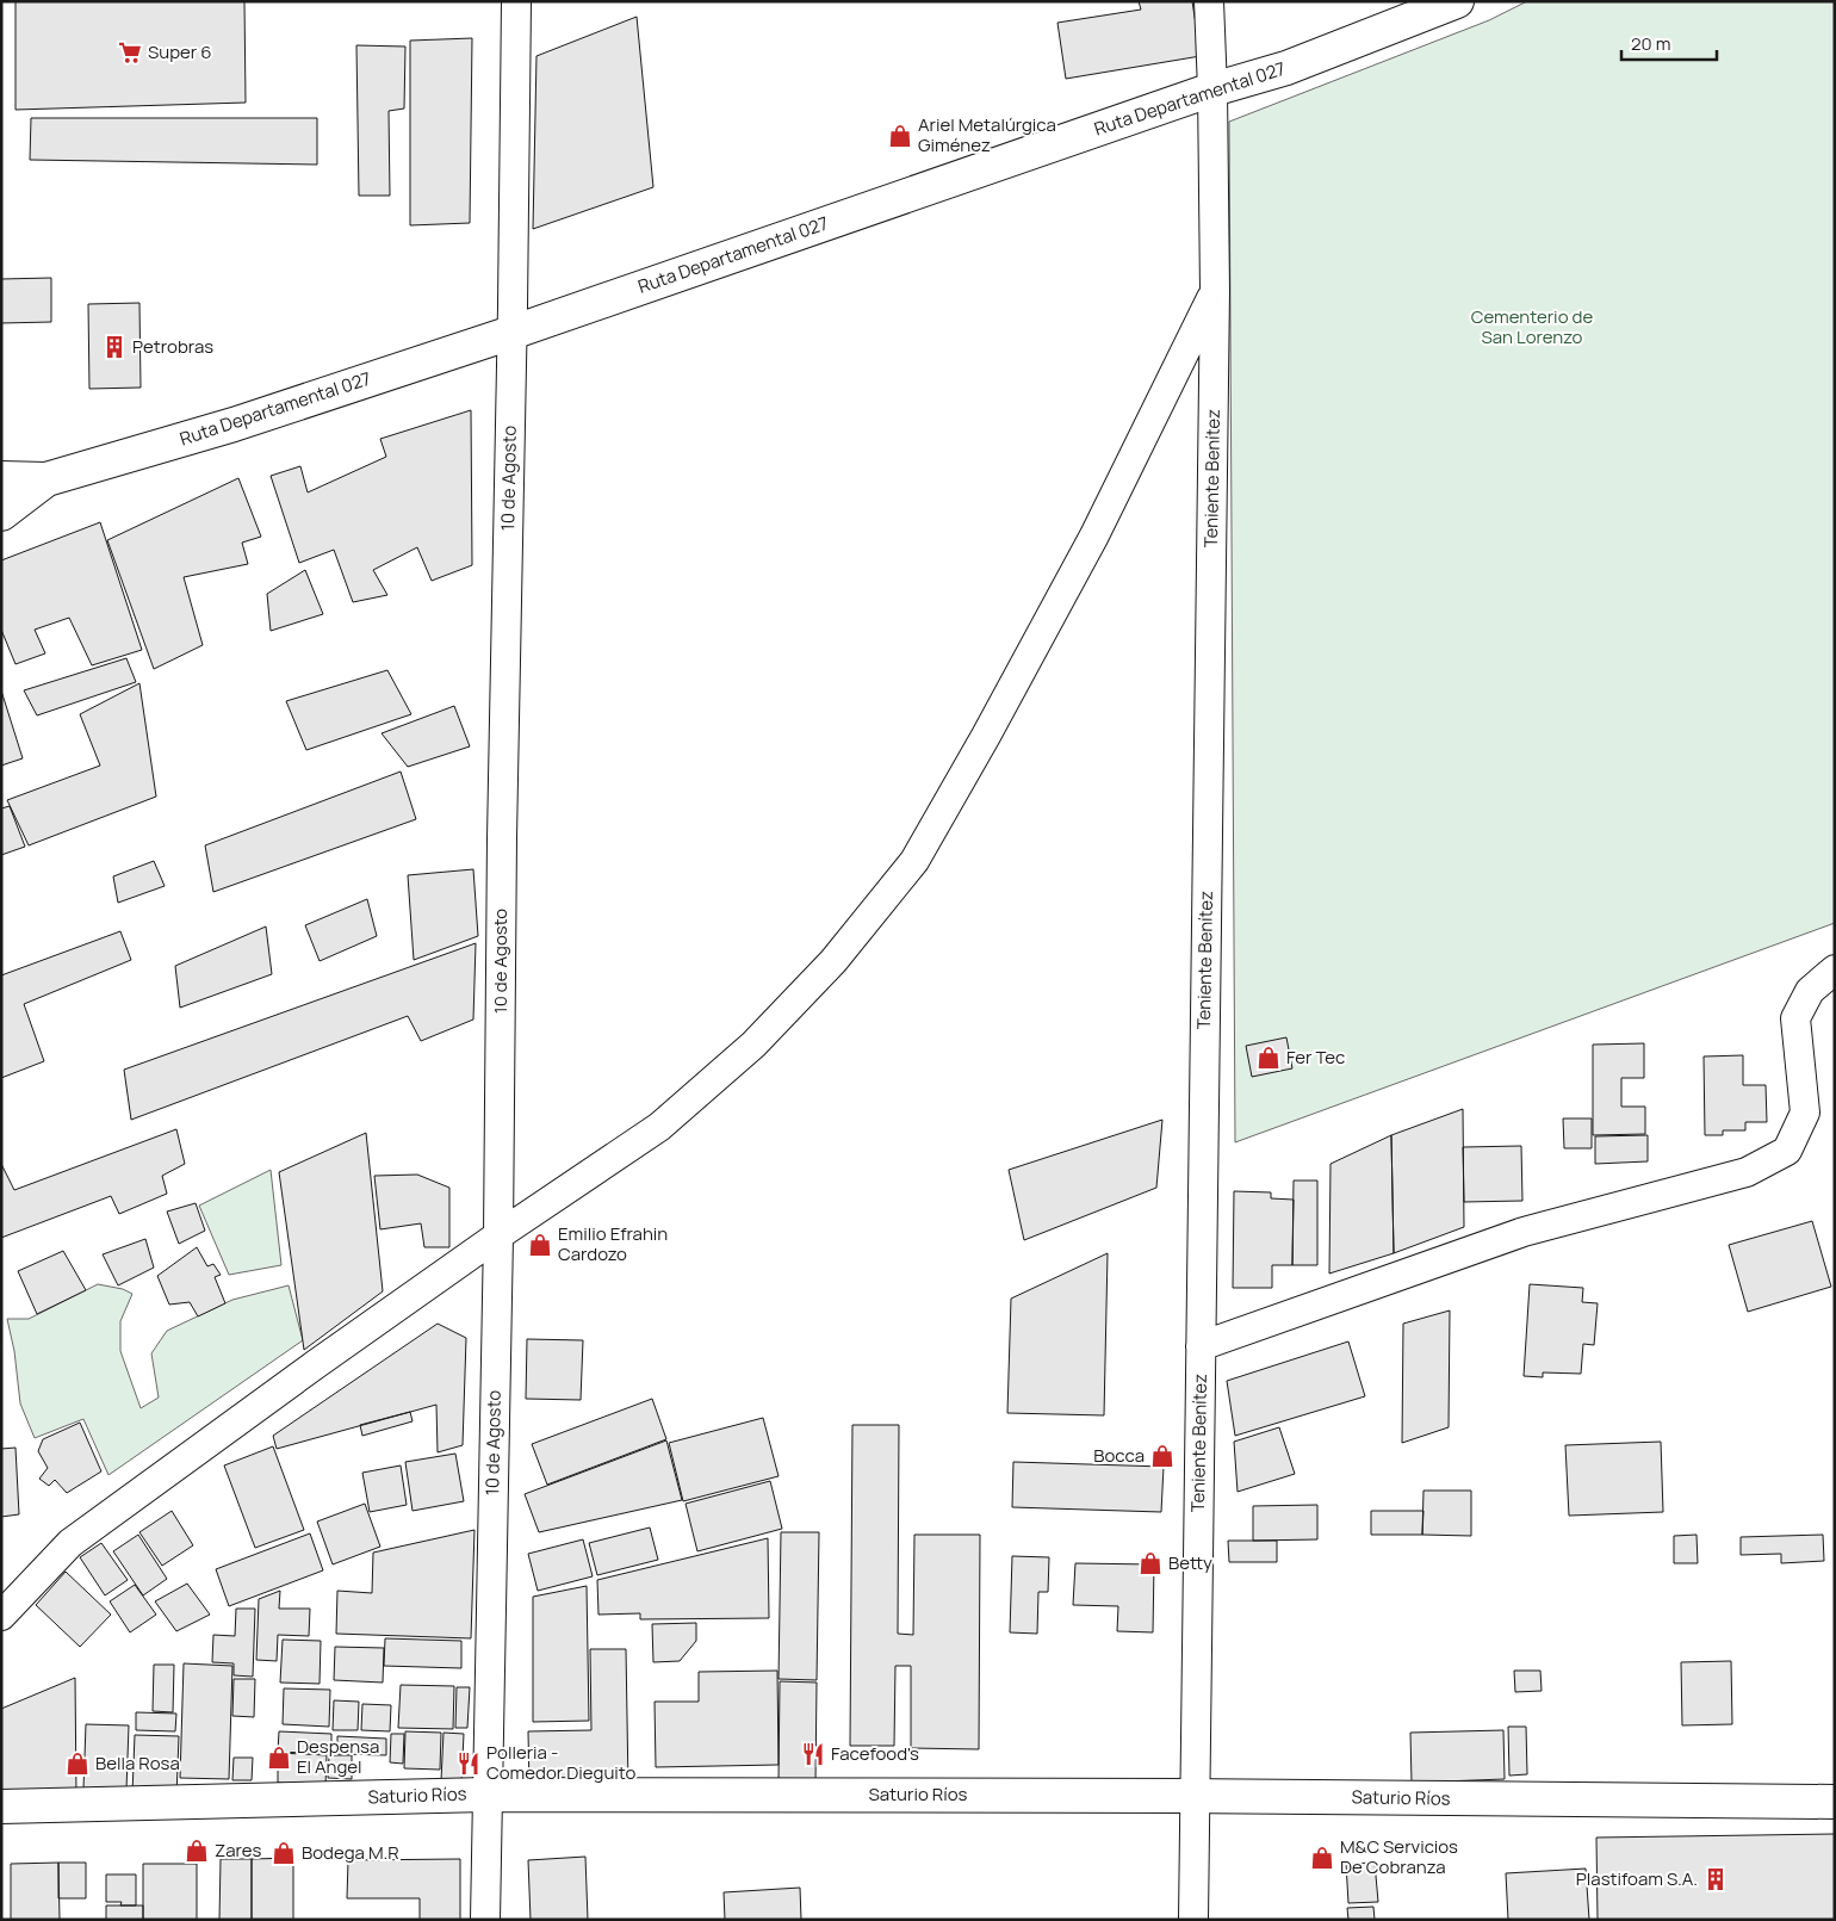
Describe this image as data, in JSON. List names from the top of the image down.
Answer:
{
  "streets": {
    "main road": ["Ruta Departamental 027", "Saturio Ríos"],
    "street": ["10 de Agosto", "Teniente Benítez"]
  },
  "crossings": [
    ["Ruta Departamental 027", "10 de Agosto"],
    ["Ruta Departamental 027", "Teniente Benítez"],
    ["10 de Agosto", "Saturio Ríos"],
    ["Teniente Benítez", "Saturio Ríos"]
  ],
  "parks": ["Cementerio de San Lorenzo"],
  "places": {
    "supermarket": ["Super 6"],
    "shop": [
      "Ariel Metalúrgica Giménez",
      "Fer Tec",
      "Emilio Efrahin Cardozo",
      "Bocca",
      "Betty",
      "Despensa El Angel",
      "Bella Rosa",
      "Zares",
      "Bodega M.R",
      "M&C Servicios De Cobranza"
    ],
    "building": ["Petrobras", "Plastifoam S.A."],
    "restaurant": ["Facefood's", "Polleria - Comedor Dieguito"]
  },
  "scale_bar": "20 m"
}
